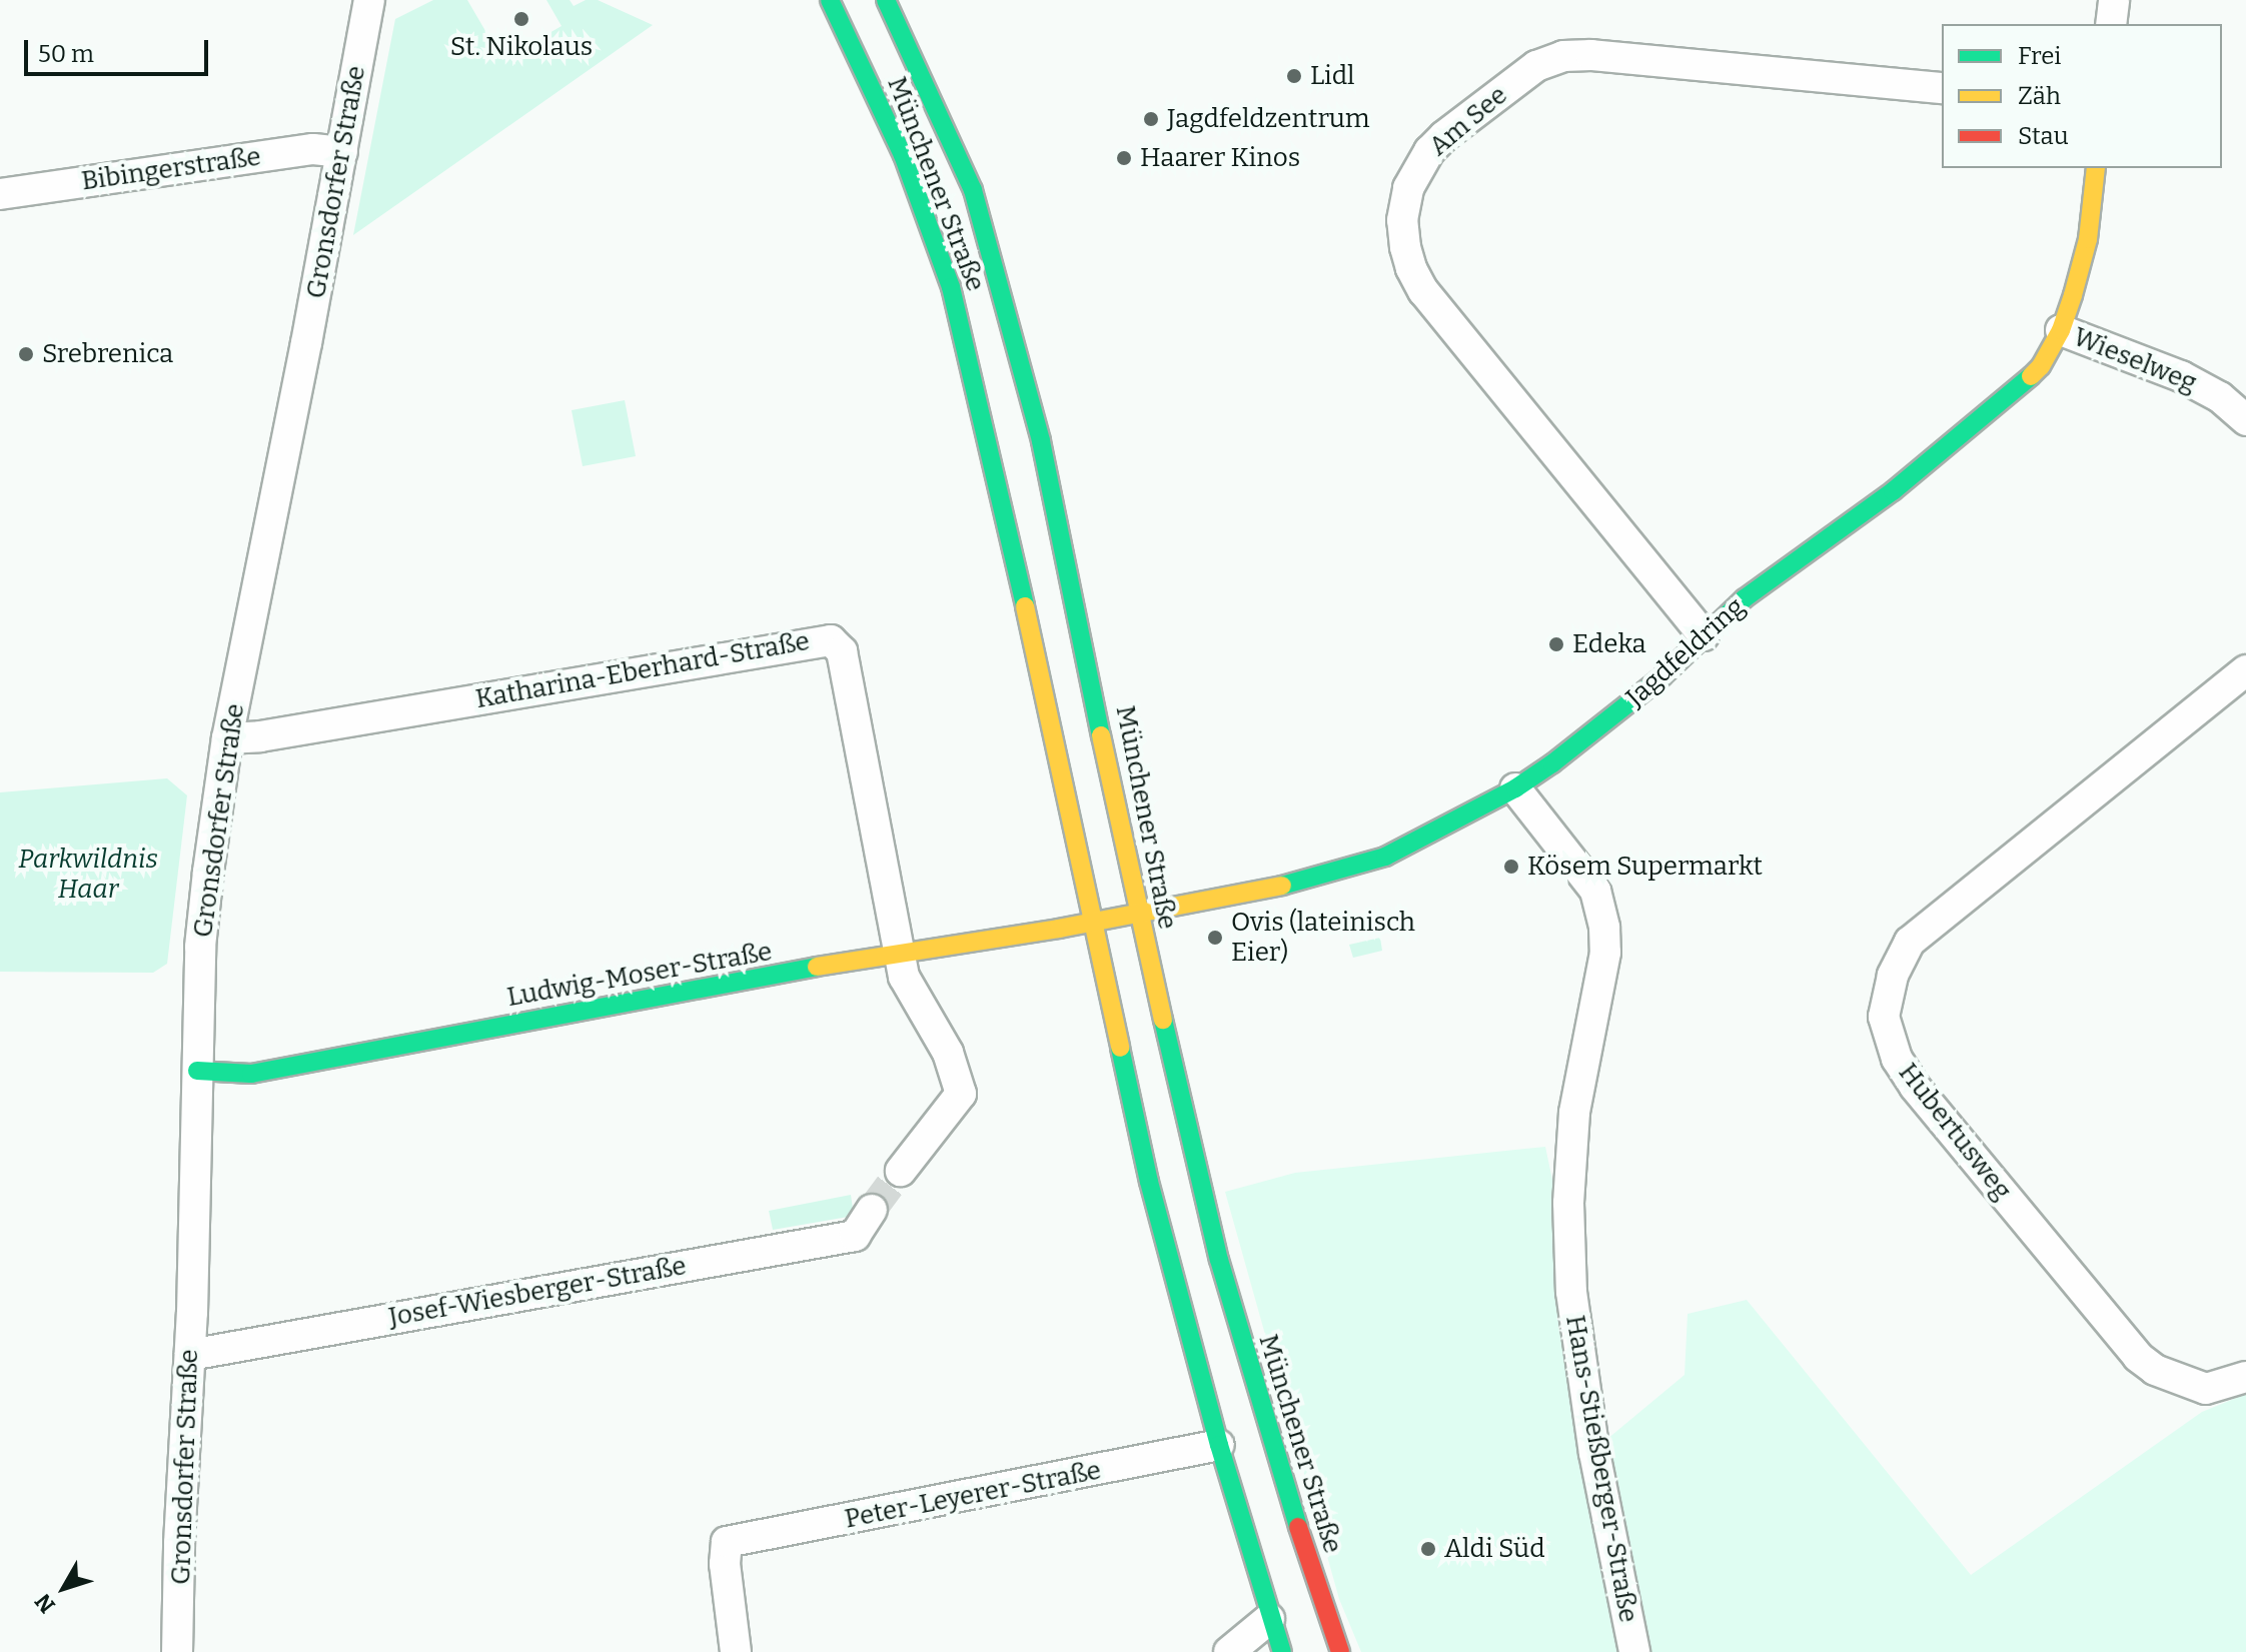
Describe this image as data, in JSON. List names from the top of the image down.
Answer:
{
  "streets": {
    "main road": ["Münchener Straße", "Jagdfeldring", "Ludwig-Moser-Straße"],
    "street": [
      "Am See",
      "Bibingerstraße",
      "Gronsdorfer Straße",
      "Wieselweg",
      "Katharina-Eberhard-Straße",
      "Hubertusweg",
      "Josef-Wiesberger-Straße",
      "Hans-Stießberger-Straße",
      "Peter-Leyerer-Straße"
    ]
  },
  "crossings": [
    ["Am See", "Jagdfeldring"],
    ["Bibingerstraße", "Gronsdorfer Straße"],
    ["Gronsdorfer Straße", "Katharina-Eberhard-Straße"],
    ["Gronsdorfer Straße", "Ludwig-Moser-Straße"],
    ["Gronsdorfer Straße", "Josef-Wiesberger-Straße"],
    ["Münchener Straße", "Jagdfeldring"],
    ["Münchener Straße", "Ludwig-Moser-Straße"],
    ["Münchener Straße", "Peter-Leyerer-Straße"],
    ["Wieselweg", "Jagdfeldring"],
    ["Jagdfeldring", "Ludwig-Moser-Straße"],
    ["Jagdfeldring", "Hans-Stießberger-Straße"],
    ["Katharina-Eberhard-Straße", "Ludwig-Moser-Straße"]
  ],
  "parks": ["Parkwildnis Haar"],
  "places": [
    "St. Nikolaus",
    "Lidl",
    "Jagdfeldzentrum",
    "Haarer Kinos",
    "Srebrenica",
    "Edeka",
    "Kösem Supermarkt",
    "Ovis (lateinisch Eier)",
    "Aldi Süd"
  ],
  "legend": ["Frei", "Zäh", "Stau"],
  "scale_bar": "50 m",
  "north": "bottom left"
}
